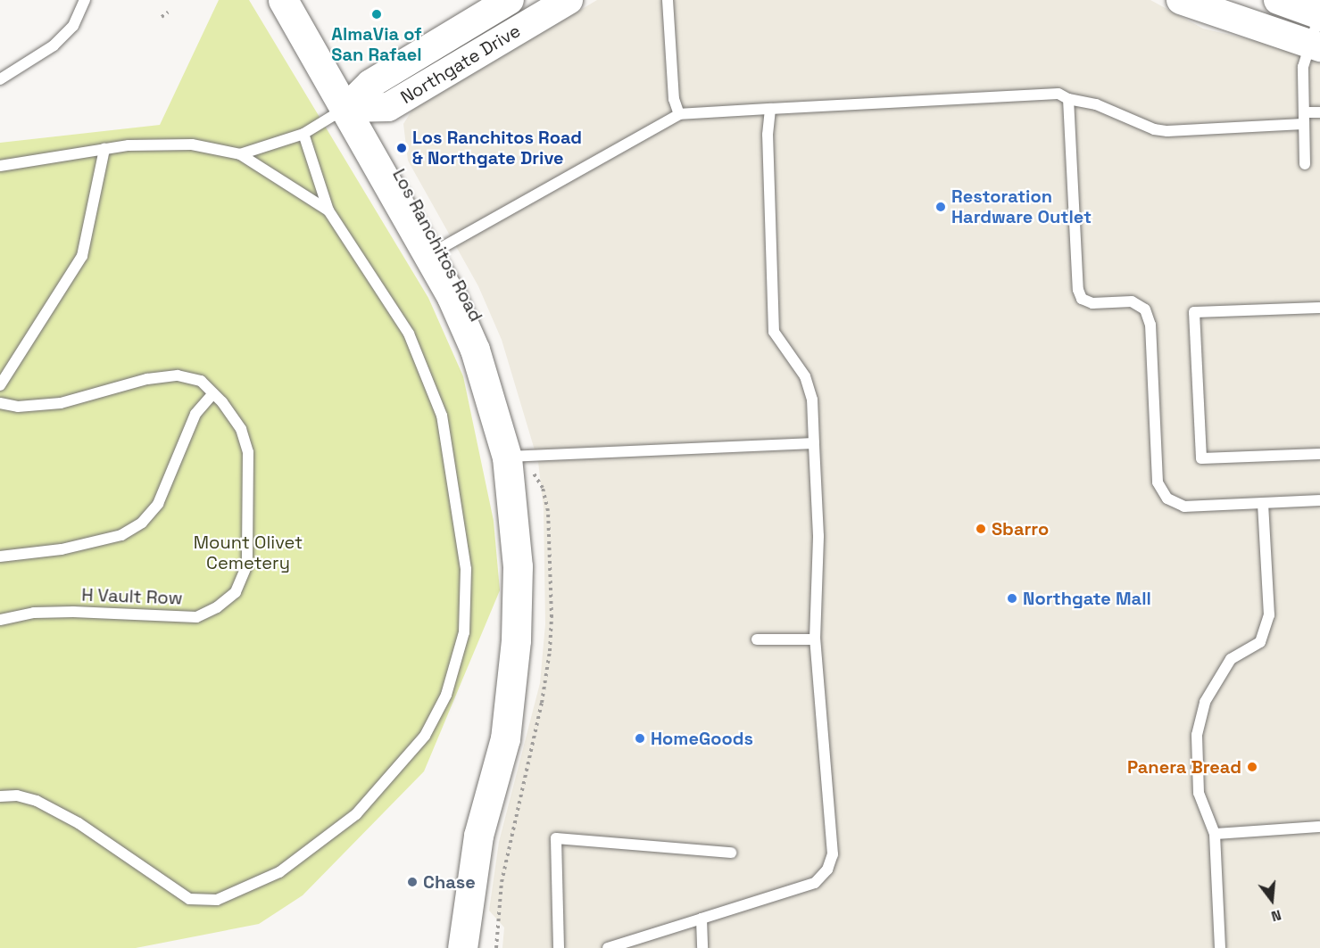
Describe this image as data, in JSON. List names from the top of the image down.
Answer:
{
  "streets": {
    "main road": ["Los Ranchitos Road"],
    "street": ["Northgate Drive"],
    "lane": ["H Vault Row"]
  },
  "crossings": [
    ["Northgate Drive", "Los Ranchitos Road"]
  ],
  "parks": ["Mount Olivet Cemetery"],
  "places": [
    "AlmaVia of San Rafael",
    "Los Ranchitos Road & Northgate Drive",
    "Restoration Hardware Outlet",
    "Sbarro",
    "Northgate Mall",
    "HomeGoods",
    "Panera Bread",
    "Chase"
  ],
  "north": "bottom"
}
